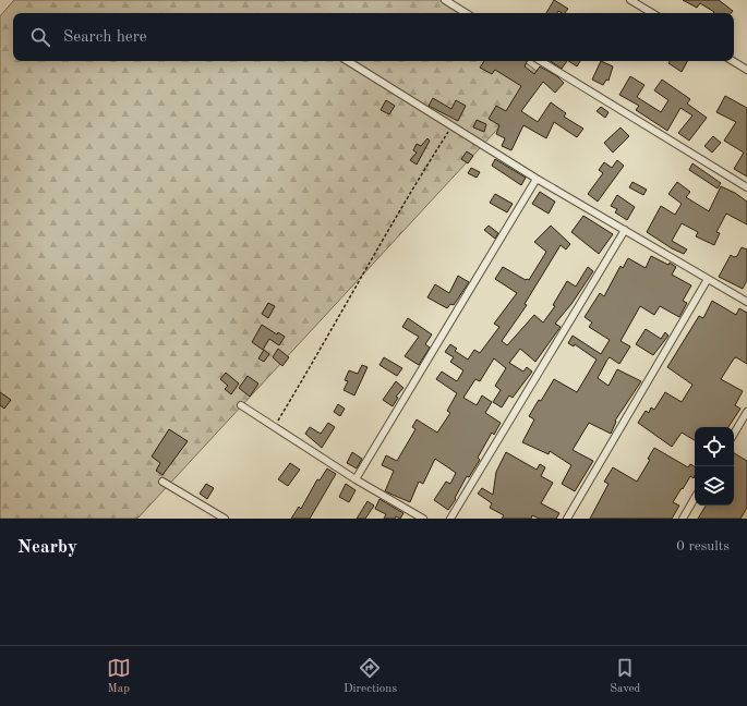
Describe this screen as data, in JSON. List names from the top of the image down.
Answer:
{
  "page": {
    "search": "Search here",
    "heading": ["Nearby", "0 results"],
    "nav": ["Map", "Directions", "Saved"]
  }
}
